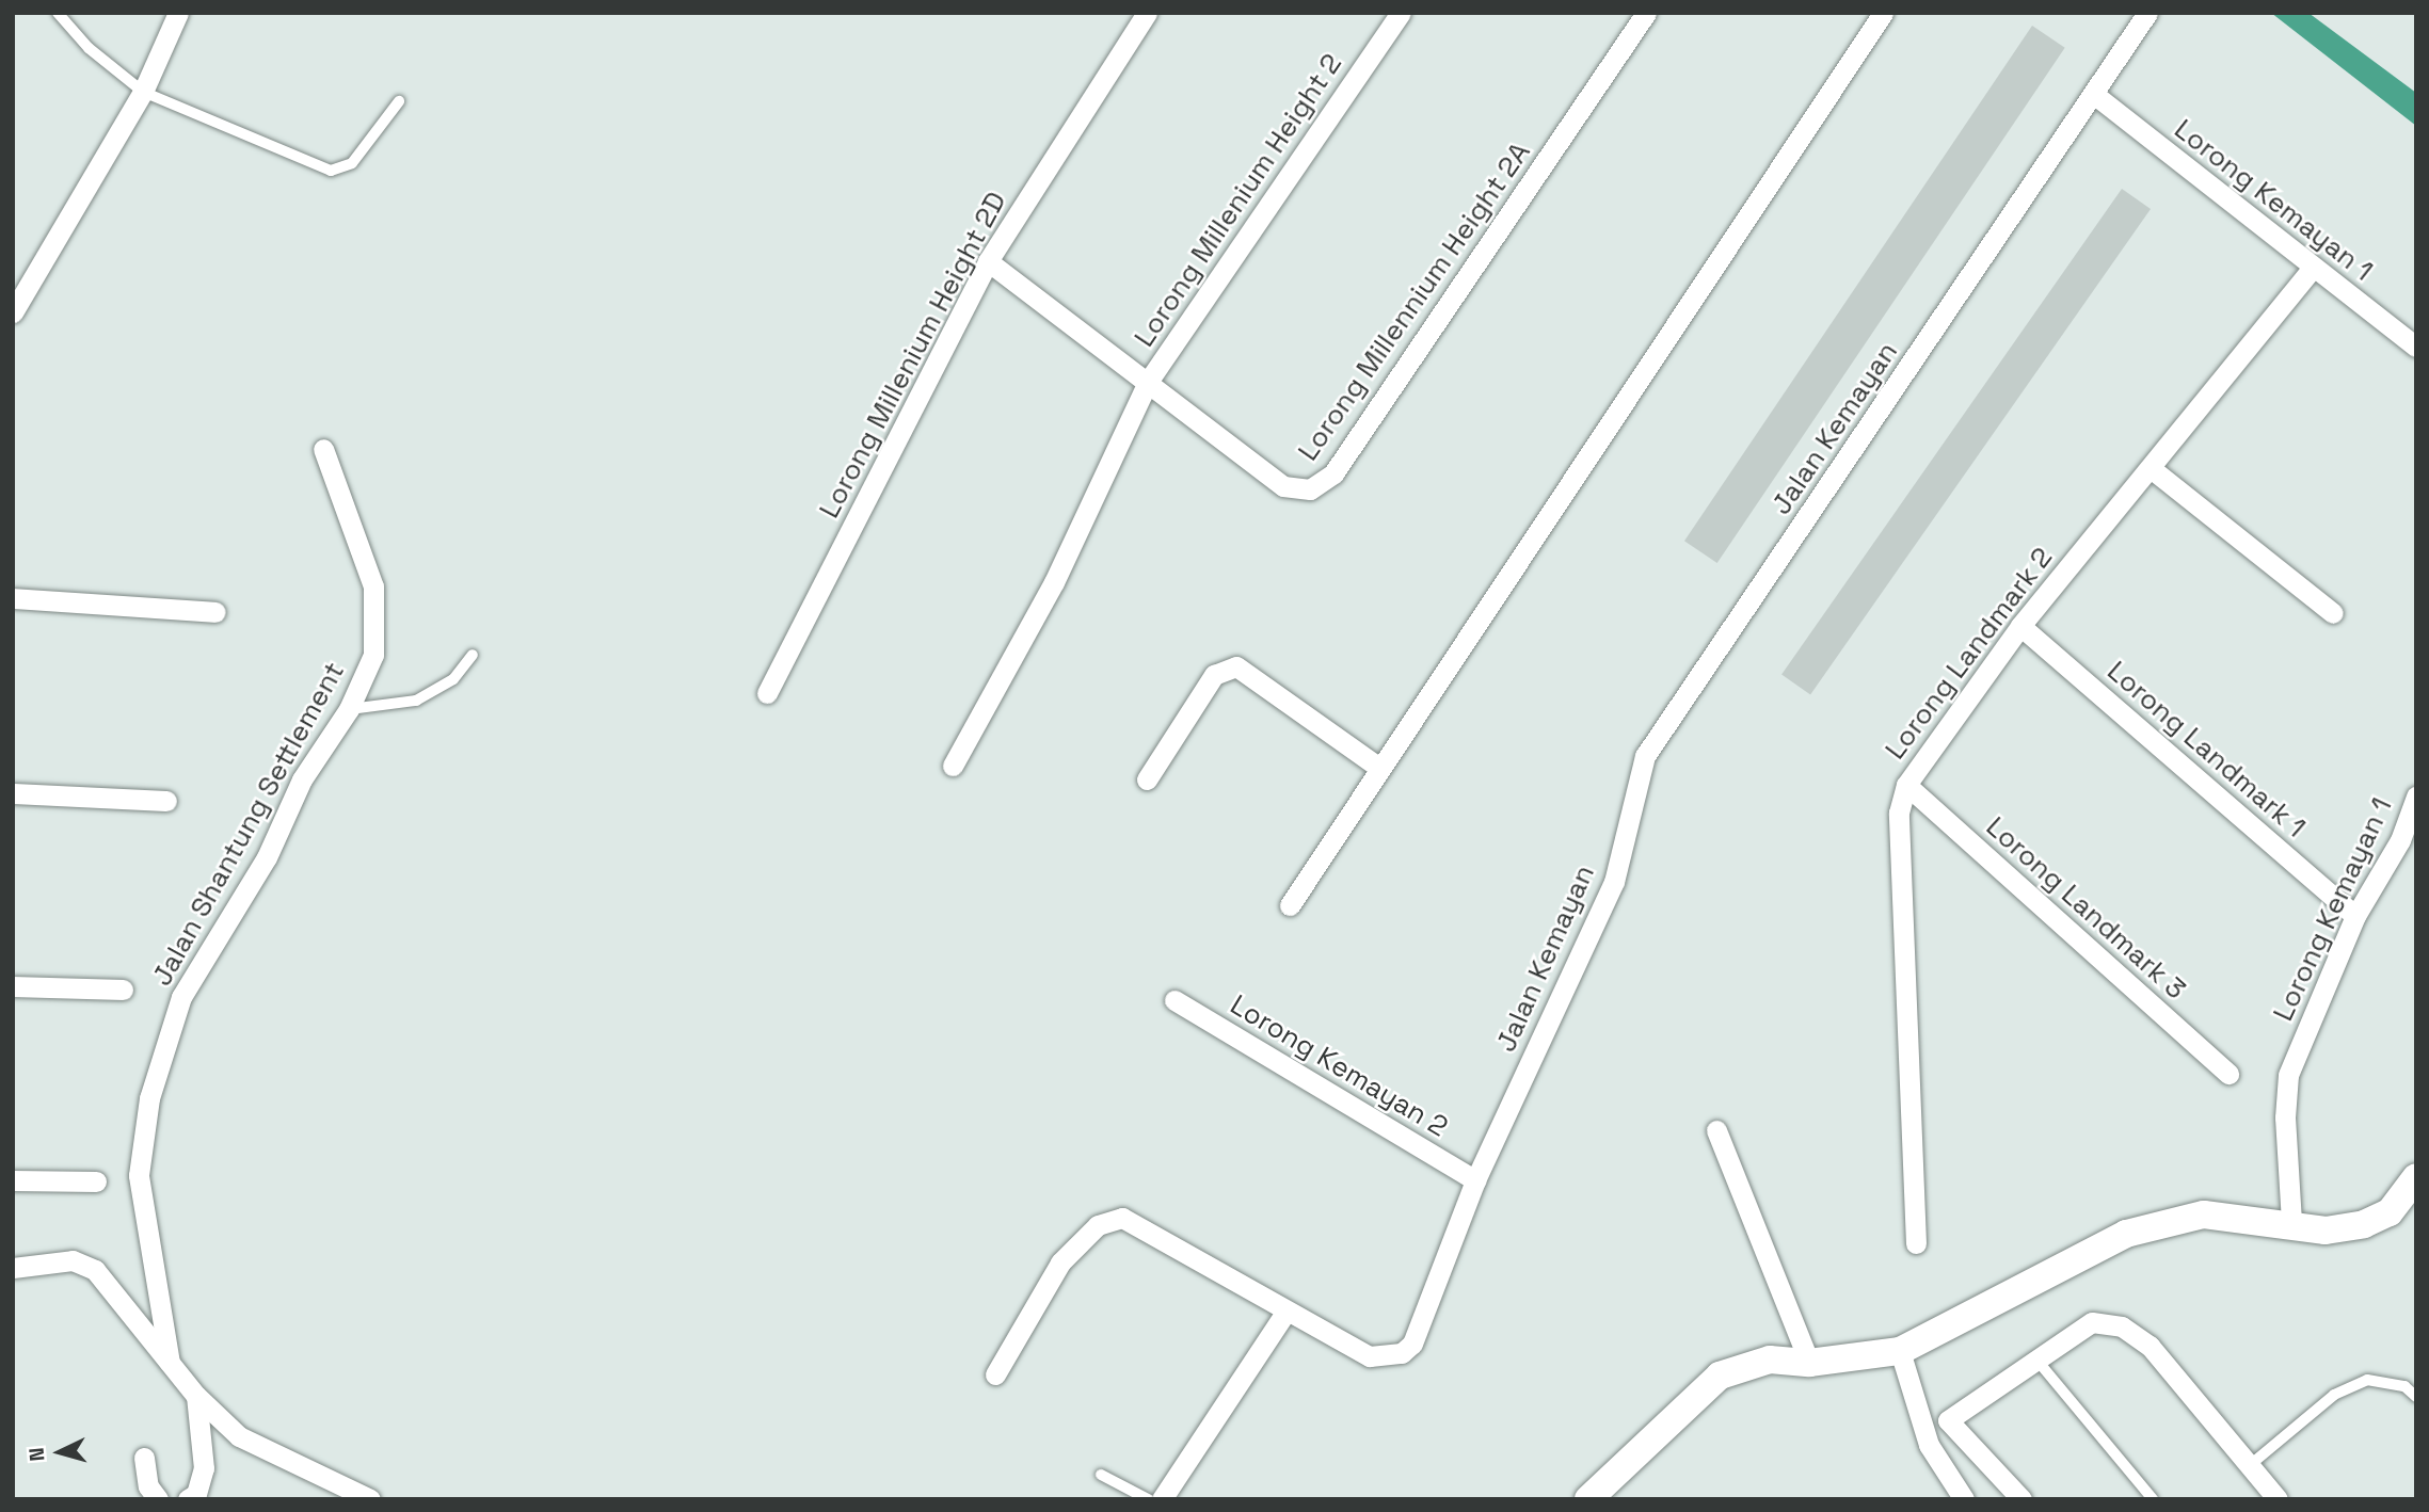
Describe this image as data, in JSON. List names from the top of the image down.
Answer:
{
  "streets": {
    "street": [
      "Lorong Millenium Height 2",
      "Lorong Kemayan 1",
      "Lorong Millennium Height 2A",
      "Lorong Millenium Height 2D",
      "Jalan Kemayan",
      "Lorong Landmark 2",
      "Lorong Landmark 1",
      "Jalan Shantung Settlement",
      "Lorong Landmark 3",
      "Lorong Kemayan 2"
    ]
  },
  "crossings": [
    ["Lorong Millenium Height 2", "Lorong Millennium Height 2A"],
    ["Lorong Kemayan 1", "Jalan Kemayan"],
    ["Lorong Kemayan 1", "Lorong Landmark 2"],
    ["Lorong Kemayan 1", "Lorong Landmark 1"],
    ["Jalan Kemayan", "Lorong Kemayan 2"],
    ["Lorong Landmark 2", "Lorong Landmark 1"],
    ["Lorong Landmark 2", "Lorong Landmark 3"]
  ],
  "north": "left"
}
